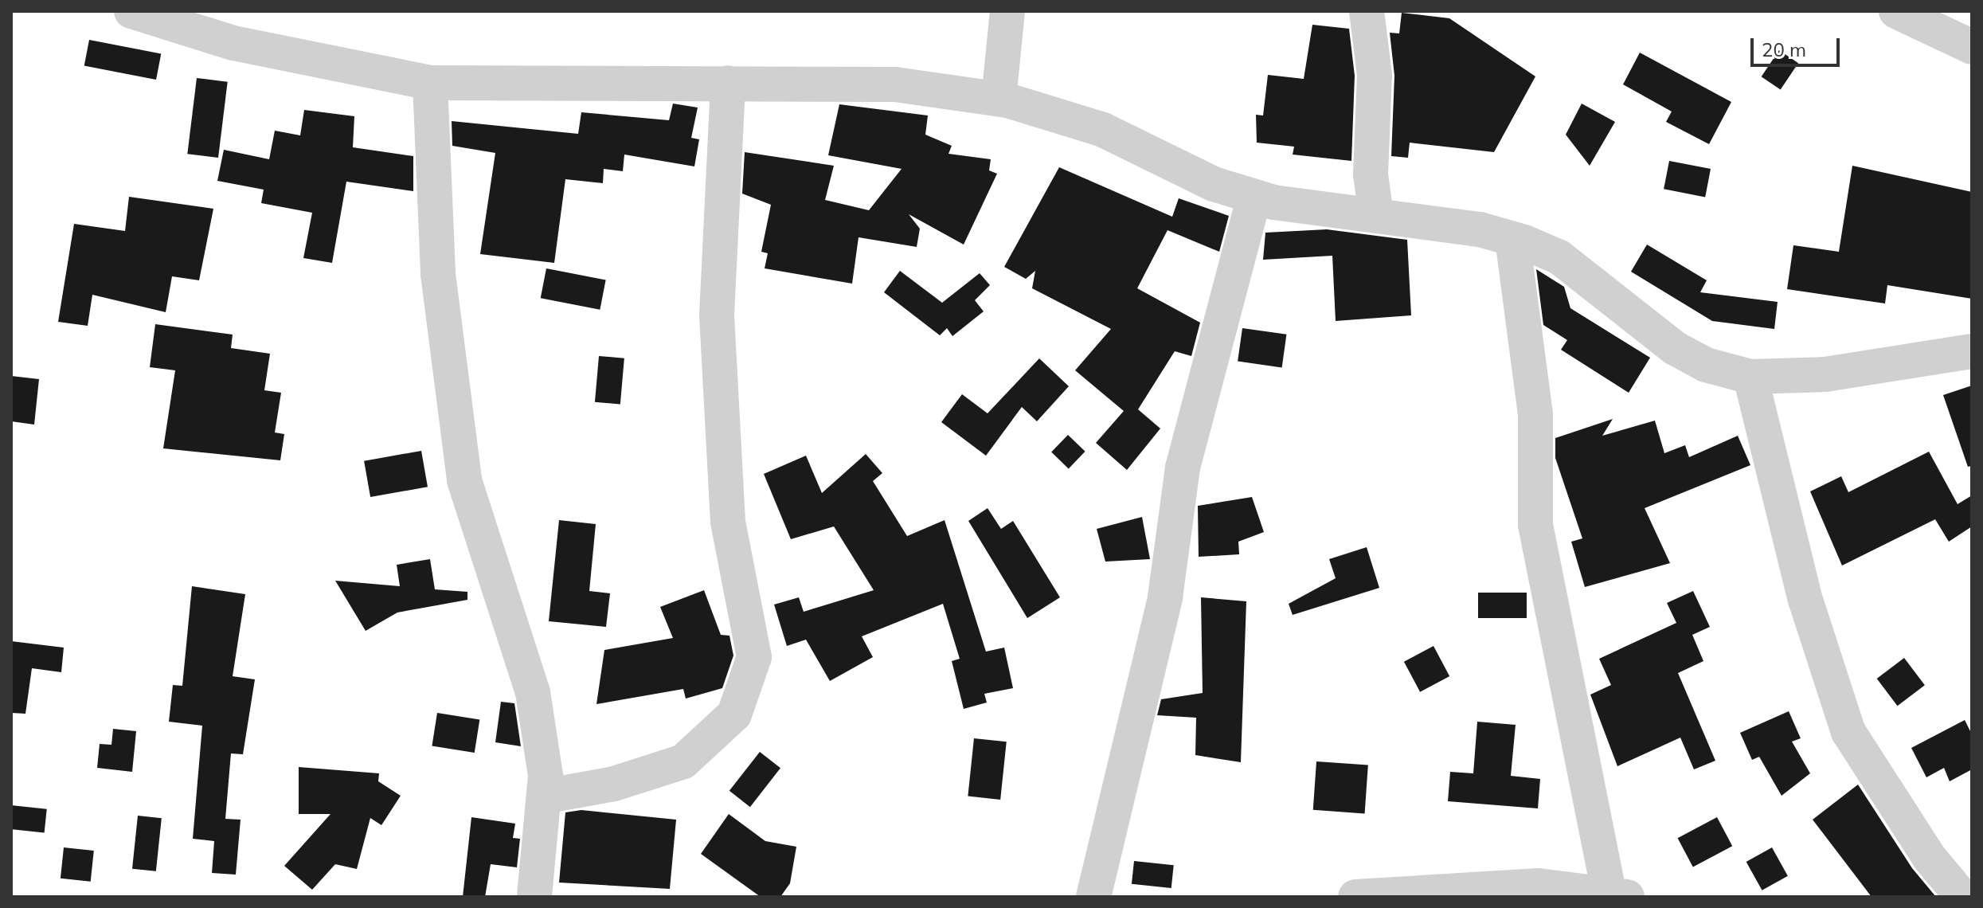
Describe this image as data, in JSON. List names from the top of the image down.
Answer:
{
  "scale_bar": "20 m"
}
